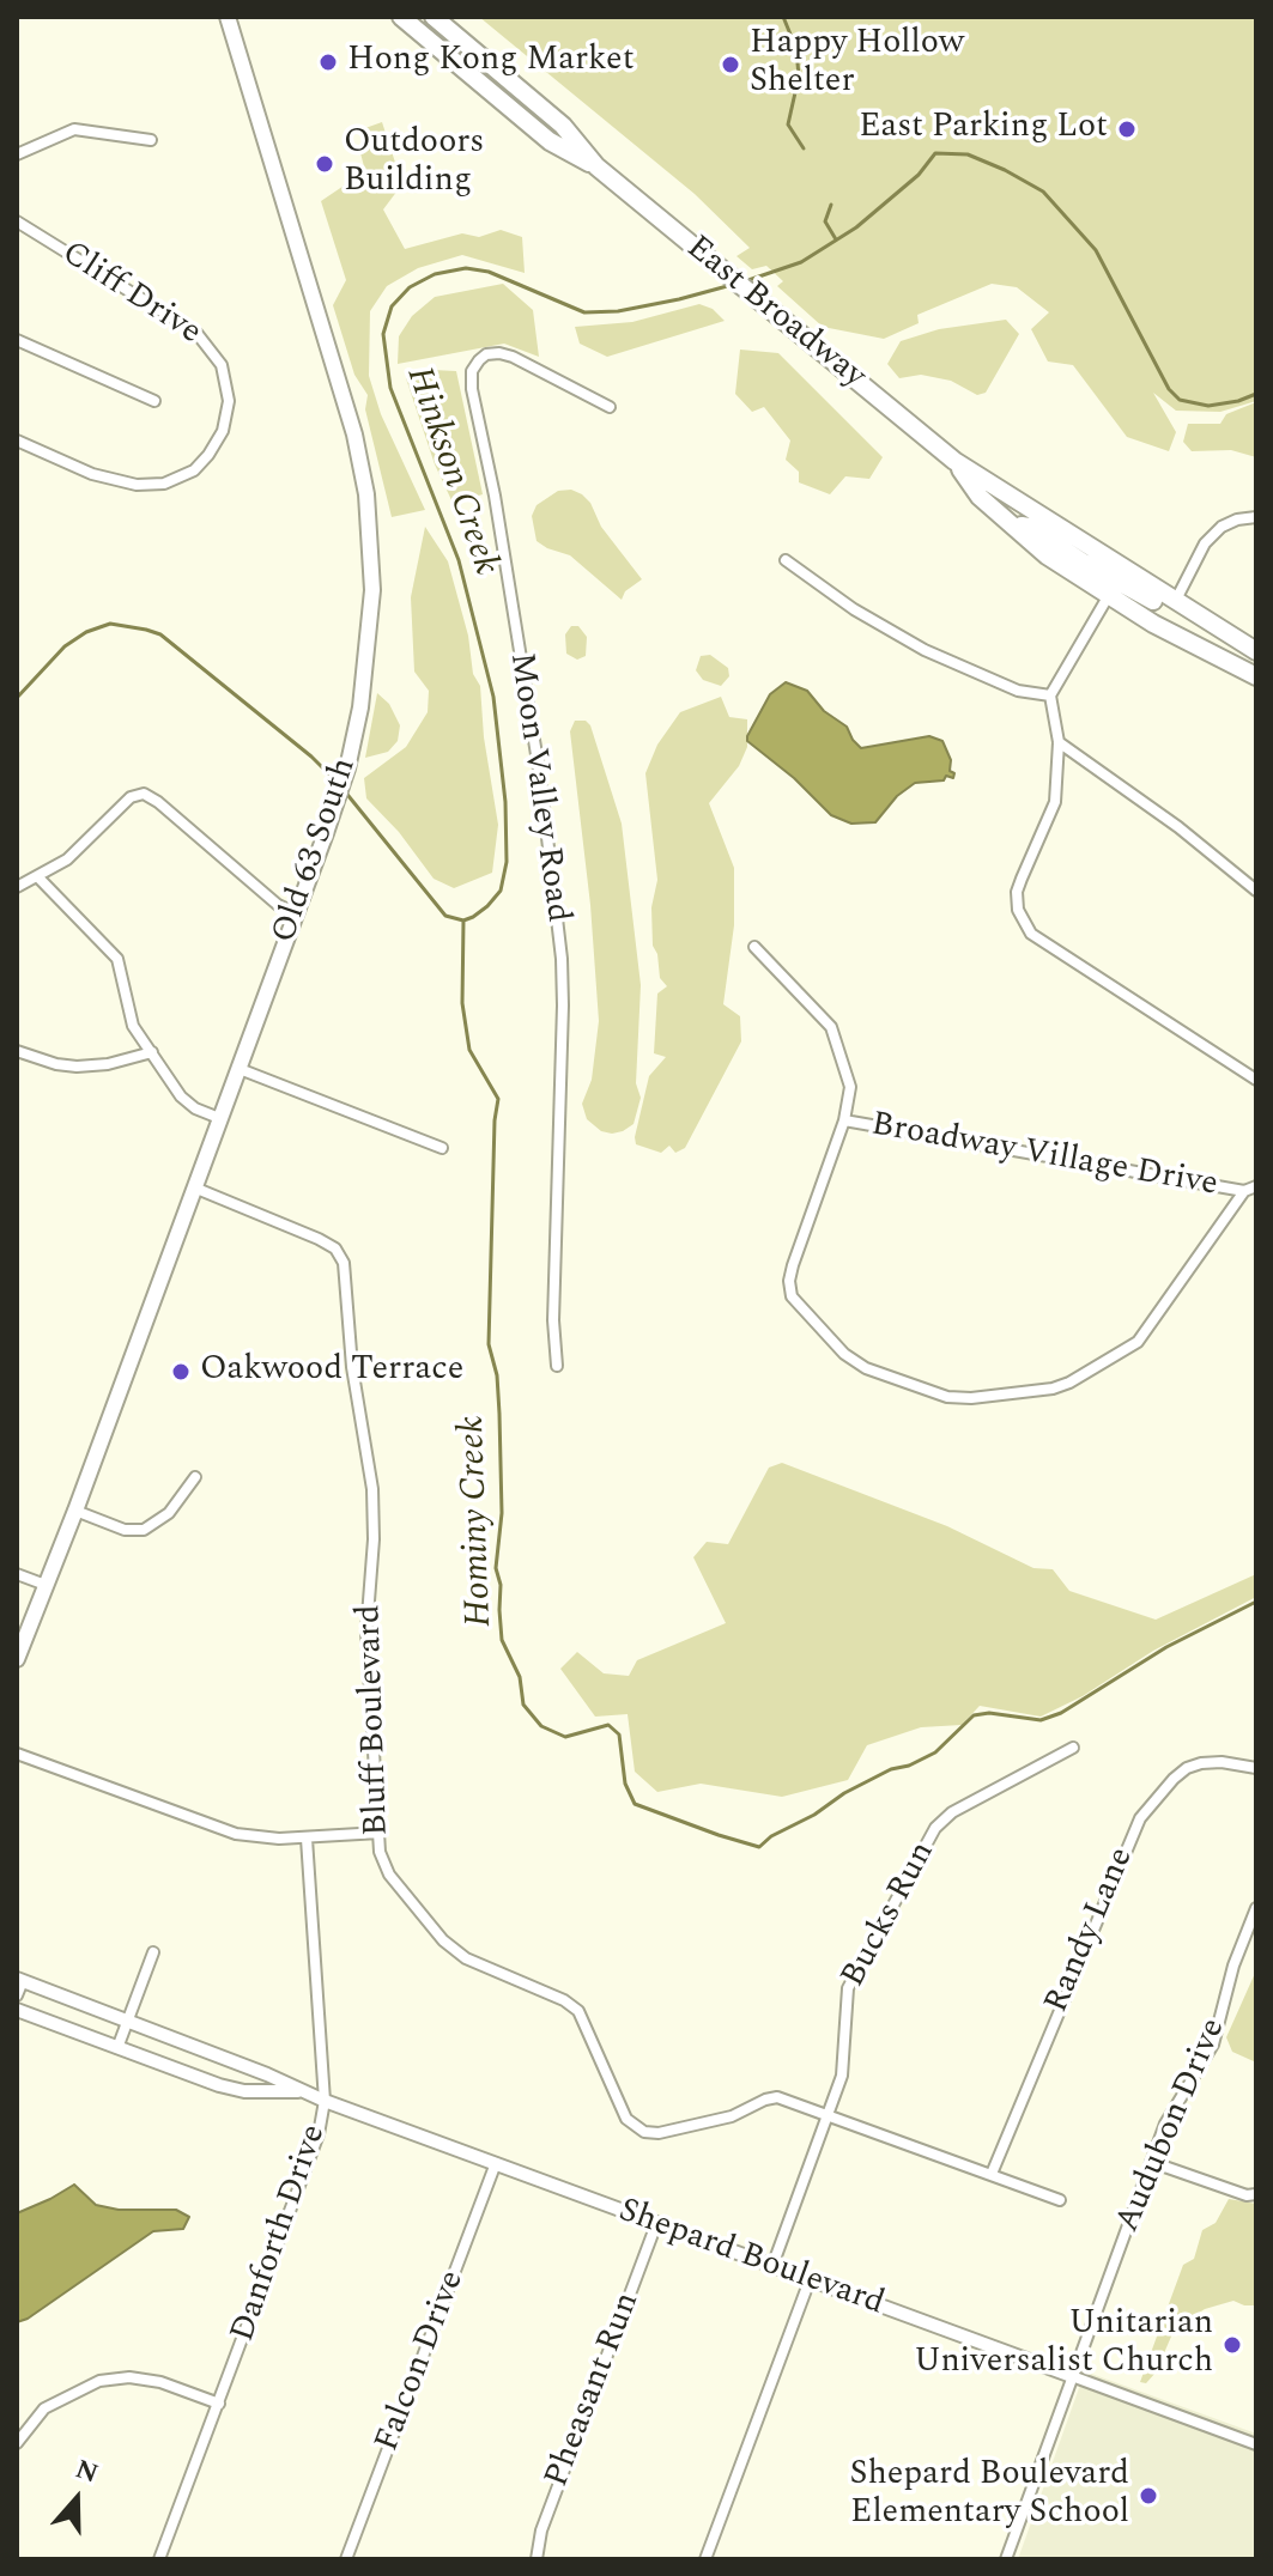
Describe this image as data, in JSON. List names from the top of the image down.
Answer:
{
  "streets": {
    "main road": ["East Broadway", "Old 63 South"],
    "street": [
      "Cliff Drive",
      "Moon Valley Road",
      "Broadway Village Drive",
      "Bluff Boulevard",
      "Bucks Run",
      "Randy Lane",
      "Audubon Drive",
      "Danforth Drive",
      "Shepard Boulevard",
      "Falcon Drive",
      "Pheasant Run"
    ]
  },
  "crossings": [
    ["Old 63 South", "Bluff Boulevard"],
    ["Bluff Boulevard", "Bucks Run"],
    ["Bluff Boulevard", "Randy Lane"],
    ["Bucks Run", "Shepard Boulevard"],
    ["Audubon Drive", "Shepard Boulevard"],
    ["Danforth Drive", "Shepard Boulevard"],
    ["Shepard Boulevard", "Falcon Drive"],
    ["Shepard Boulevard", "Pheasant Run"]
  ],
  "water": ["Hinkson Creek", "Hominy Creek"],
  "places": [
    "Hong Kong Market",
    "Happy Hollow Shelter",
    "East Parking Lot",
    "Outdoors Building",
    "Oakwood Terrace",
    "Unitarian Universalist Church",
    "Shepard Boulevard Elementary School"
  ],
  "north": "top"
}
